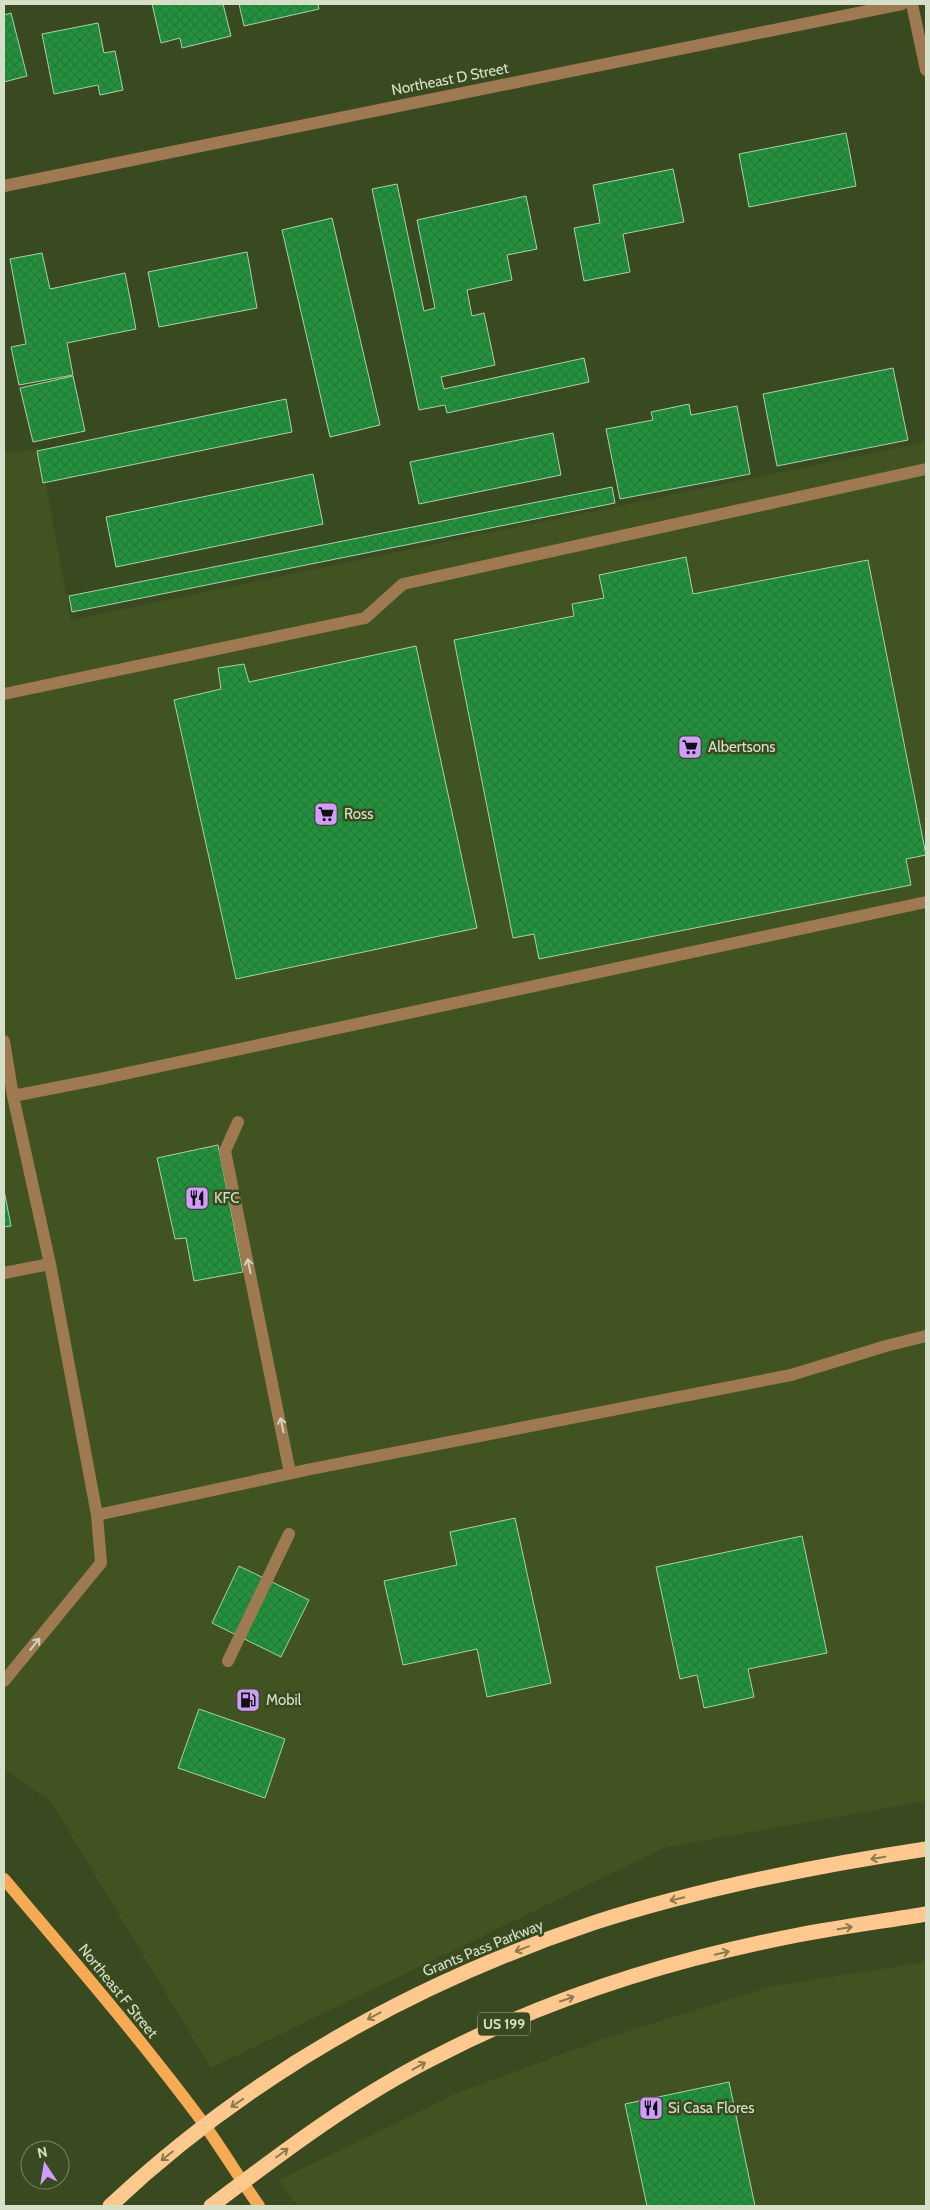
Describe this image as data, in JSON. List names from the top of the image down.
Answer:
{
  "streets": {
    "highway": ["Grants Pass Parkway", "US 199"],
    "main road": ["Northeast F Street"],
    "street": ["Northeast D Street"]
  },
  "crossings": [
    ["Grants Pass Parkway", "Northeast F Street"],
    ["Northeast F Street", "US 199"]
  ],
  "places": {
    "supermarket": ["Albertsons", "Ross"],
    "restaurant": ["KFC", "Si Casa Flores"],
    "fuel station": ["Mobil"]
  },
  "north": "top"
}
